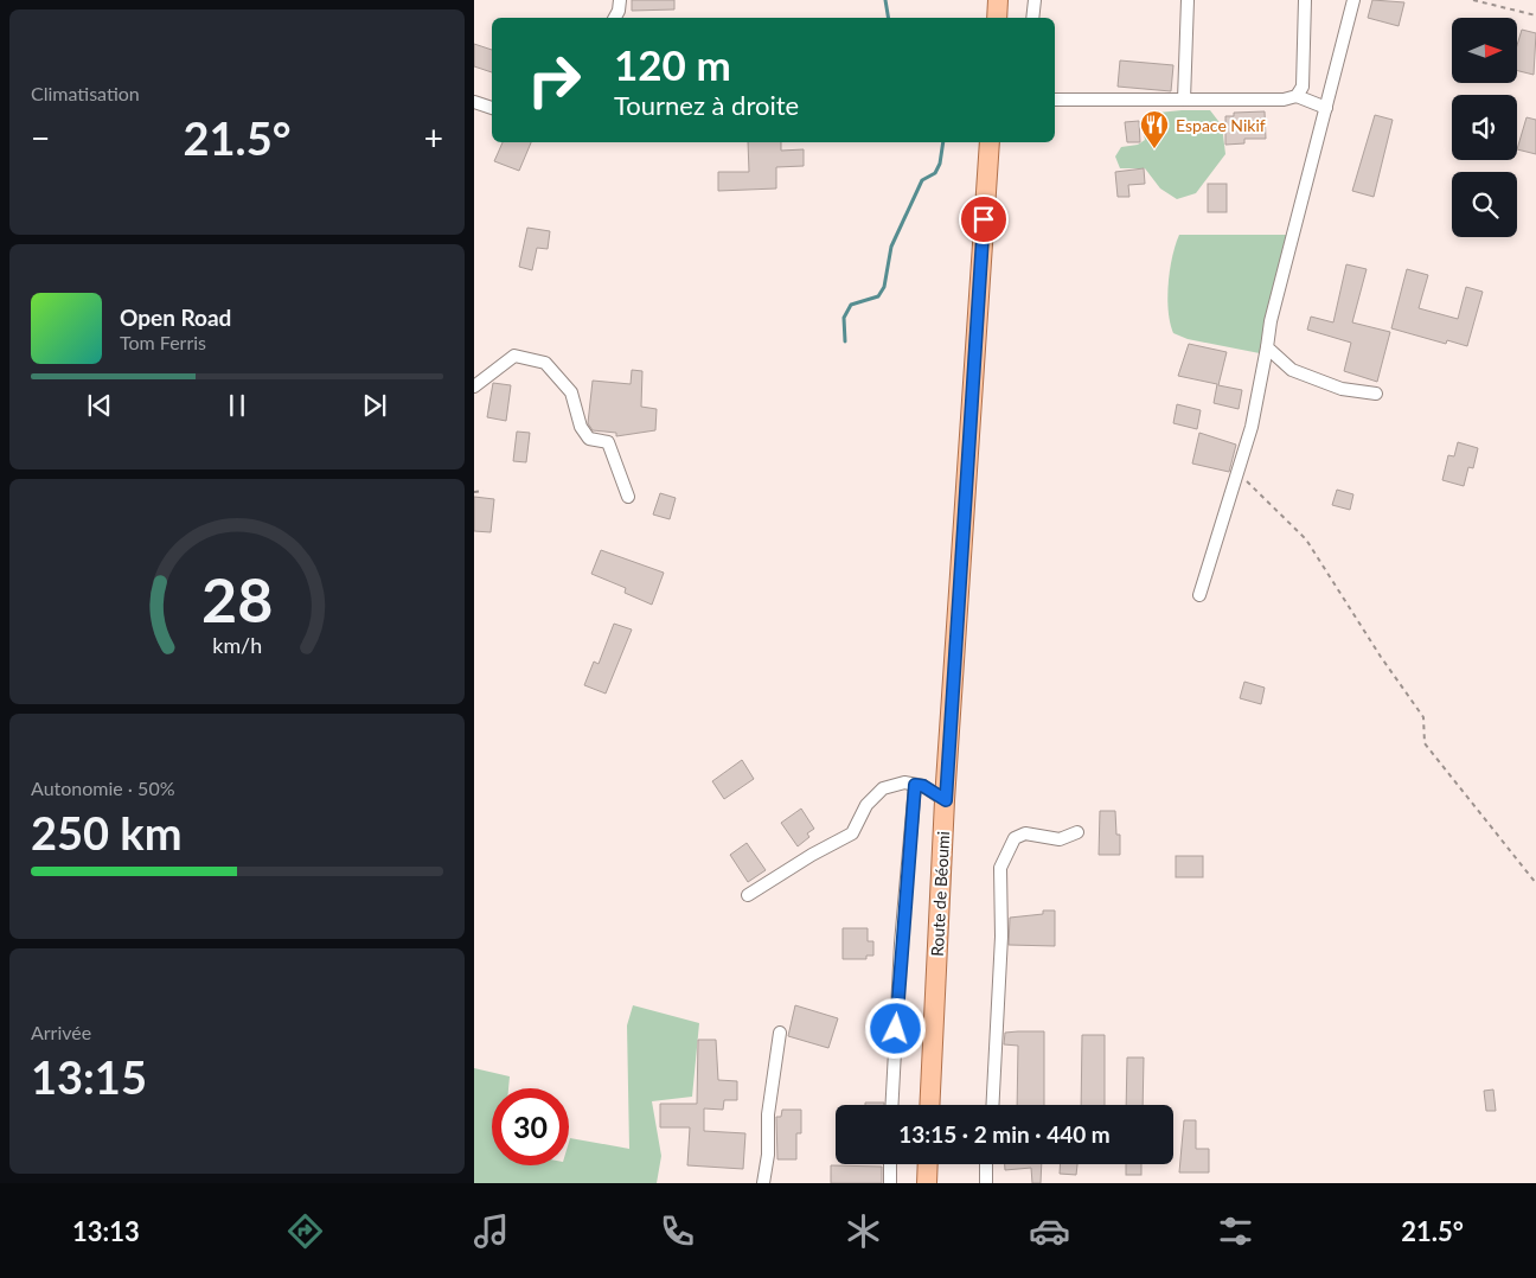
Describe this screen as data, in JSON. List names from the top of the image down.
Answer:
{
  "streets": {
    "main road": ["Route de Béoumi"]
  },
  "places": {
    "restaurant": ["Espace Nikif"]
  },
  "north": "right",
  "page": {
    "tile": [
      "Climatisation",
      ["Autonomie · 50%", "250 km"],
      ["Arrivée", "13:15"]
    ],
    "turn": ["120 m", "Tournez à droite"],
    "heat": ["−", "21.5°", "+"],
    "song": ["Open Road", "Tom Ferris"],
    "limit": "30",
    "trip": "13:15 · 2 min · 440 m",
    "tabs": ["13:13", "21.5°"],
    "gauge": ["28", "km/h"]
  }
}
